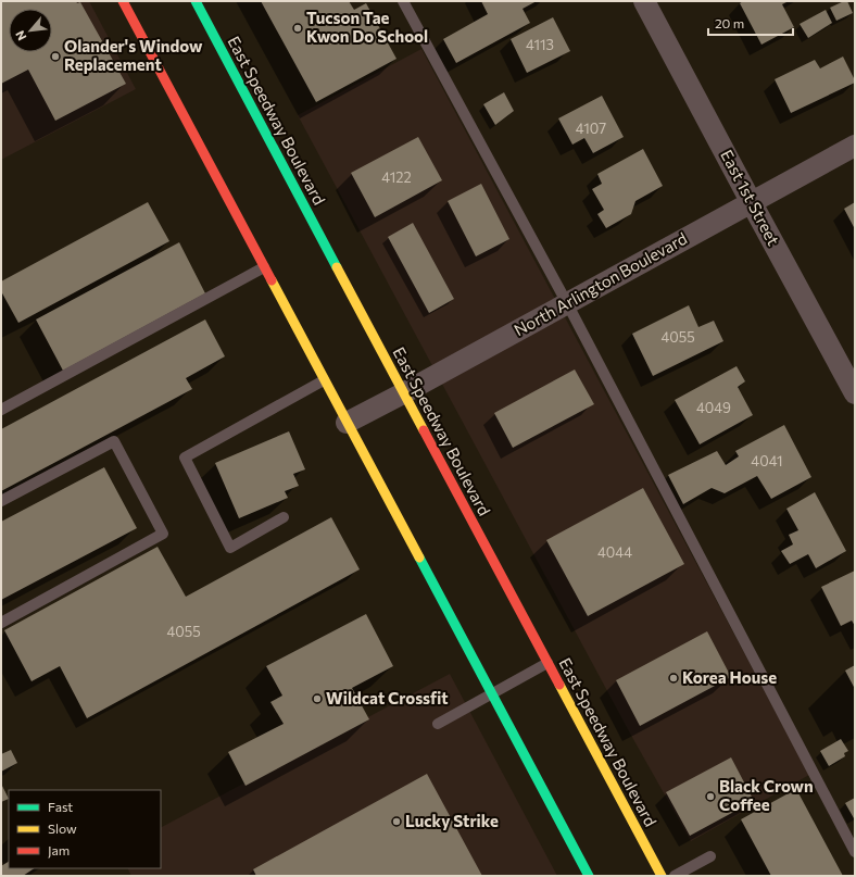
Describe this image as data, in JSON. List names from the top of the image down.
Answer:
{
  "streets": {
    "main road": ["East Speedway Boulevard"],
    "street": ["East 1st Street", "North Arlington Boulevard"]
  },
  "crossings": [
    ["East Speedway Boulevard", "North Arlington Boulevard"],
    ["East 1st Street", "North Arlington Boulevard"]
  ],
  "places": [
    "Tucson Tae Kwon Do School",
    "Olander's Window Replacement",
    "Korea House",
    "Wildcat Crossfit",
    "Black Crown Coffee",
    "Lucky Strike"
  ],
  "house_numbers": [
    "4113",
    "4107",
    "4122",
    "4055",
    "4049",
    "4041",
    "4044",
    "4055"
  ],
  "legend": ["Fast", "Slow", "Jam"],
  "scale_bar": "20 m",
  "north": "bottom left"
}
